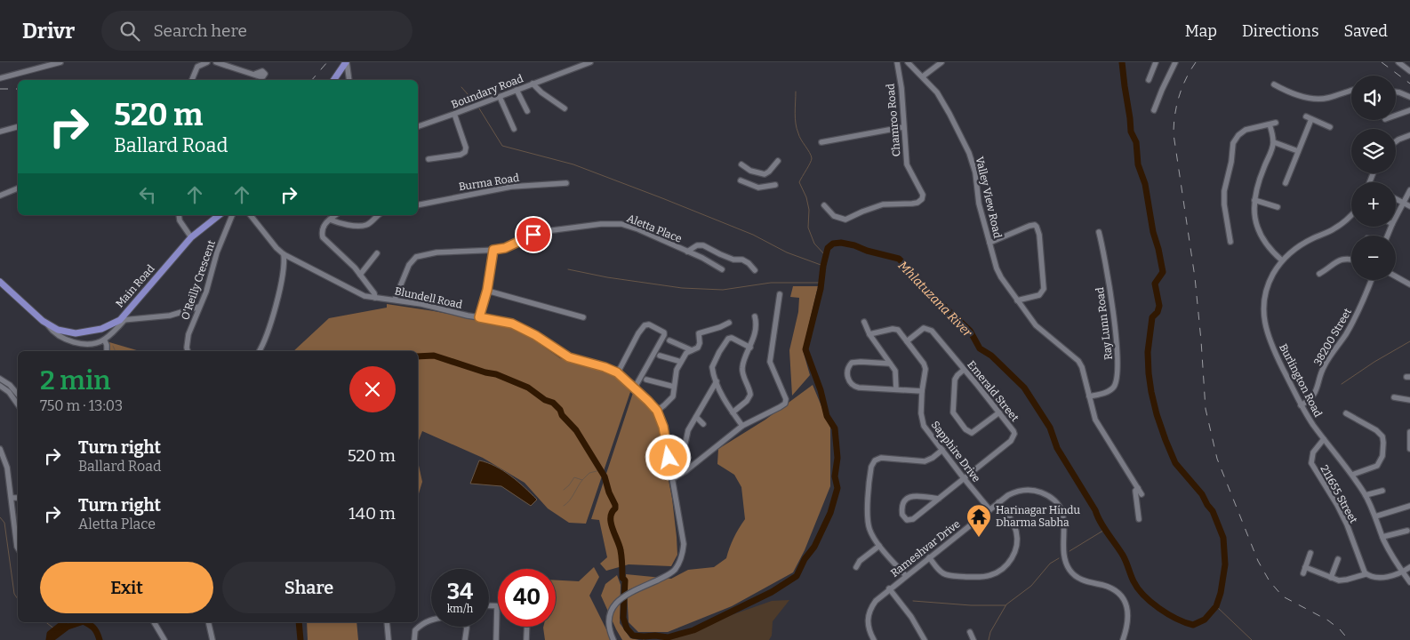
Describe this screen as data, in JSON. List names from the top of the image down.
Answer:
{
  "streets": {
    "main road": ["Main Road"],
    "street": [
      "Boundary Road",
      "Chamroo Road",
      "Burma Road",
      "Valley View Road",
      "Aletta Place",
      "O'Reilly Crescent",
      "Blundell Road",
      "Ray Lunn Road",
      "38200 Street",
      "Burlington Road",
      "Emerald Street",
      "Sapphire Drive",
      "211655 Street",
      "Rameshvar Drive"
    ]
  },
  "crossings": [
    ["Valley View Road", "Ray Lunn Road"],
    ["Aletta Place", "Blundell Road"],
    ["38200 Street", "Burlington Road"],
    ["Burlington Road", "211655 Street"],
    ["Emerald Street", "Sapphire Drive"],
    ["Sapphire Drive", "Rameshvar Drive"]
  ],
  "water": ["Mhlatuzana River"],
  "places": {
    "temple": ["Harinagar Hindu Dharma Sabha"]
  },
  "page": {
    "header": "Drivr",
    "search": "Search here",
    "nav": ["Map", "Directions", "Saved"],
    "map_buttons": ["+", "−"],
    "turn": ["520 m", "Ballard Road"],
    "heading": ["2 min", "750 m · 13:03"],
    "list": [
      {
        "name": "Turn right",
        "note": "Ballard Road",
        "value": "520 m"
      },
      {
        "name": "Turn right",
        "note": "Aletta Place",
        "value": "140 m"
      }
    ],
    "buttons": ["Exit", "Share"],
    "speed": "34 km/h",
    "limit": "40"
  }
}
